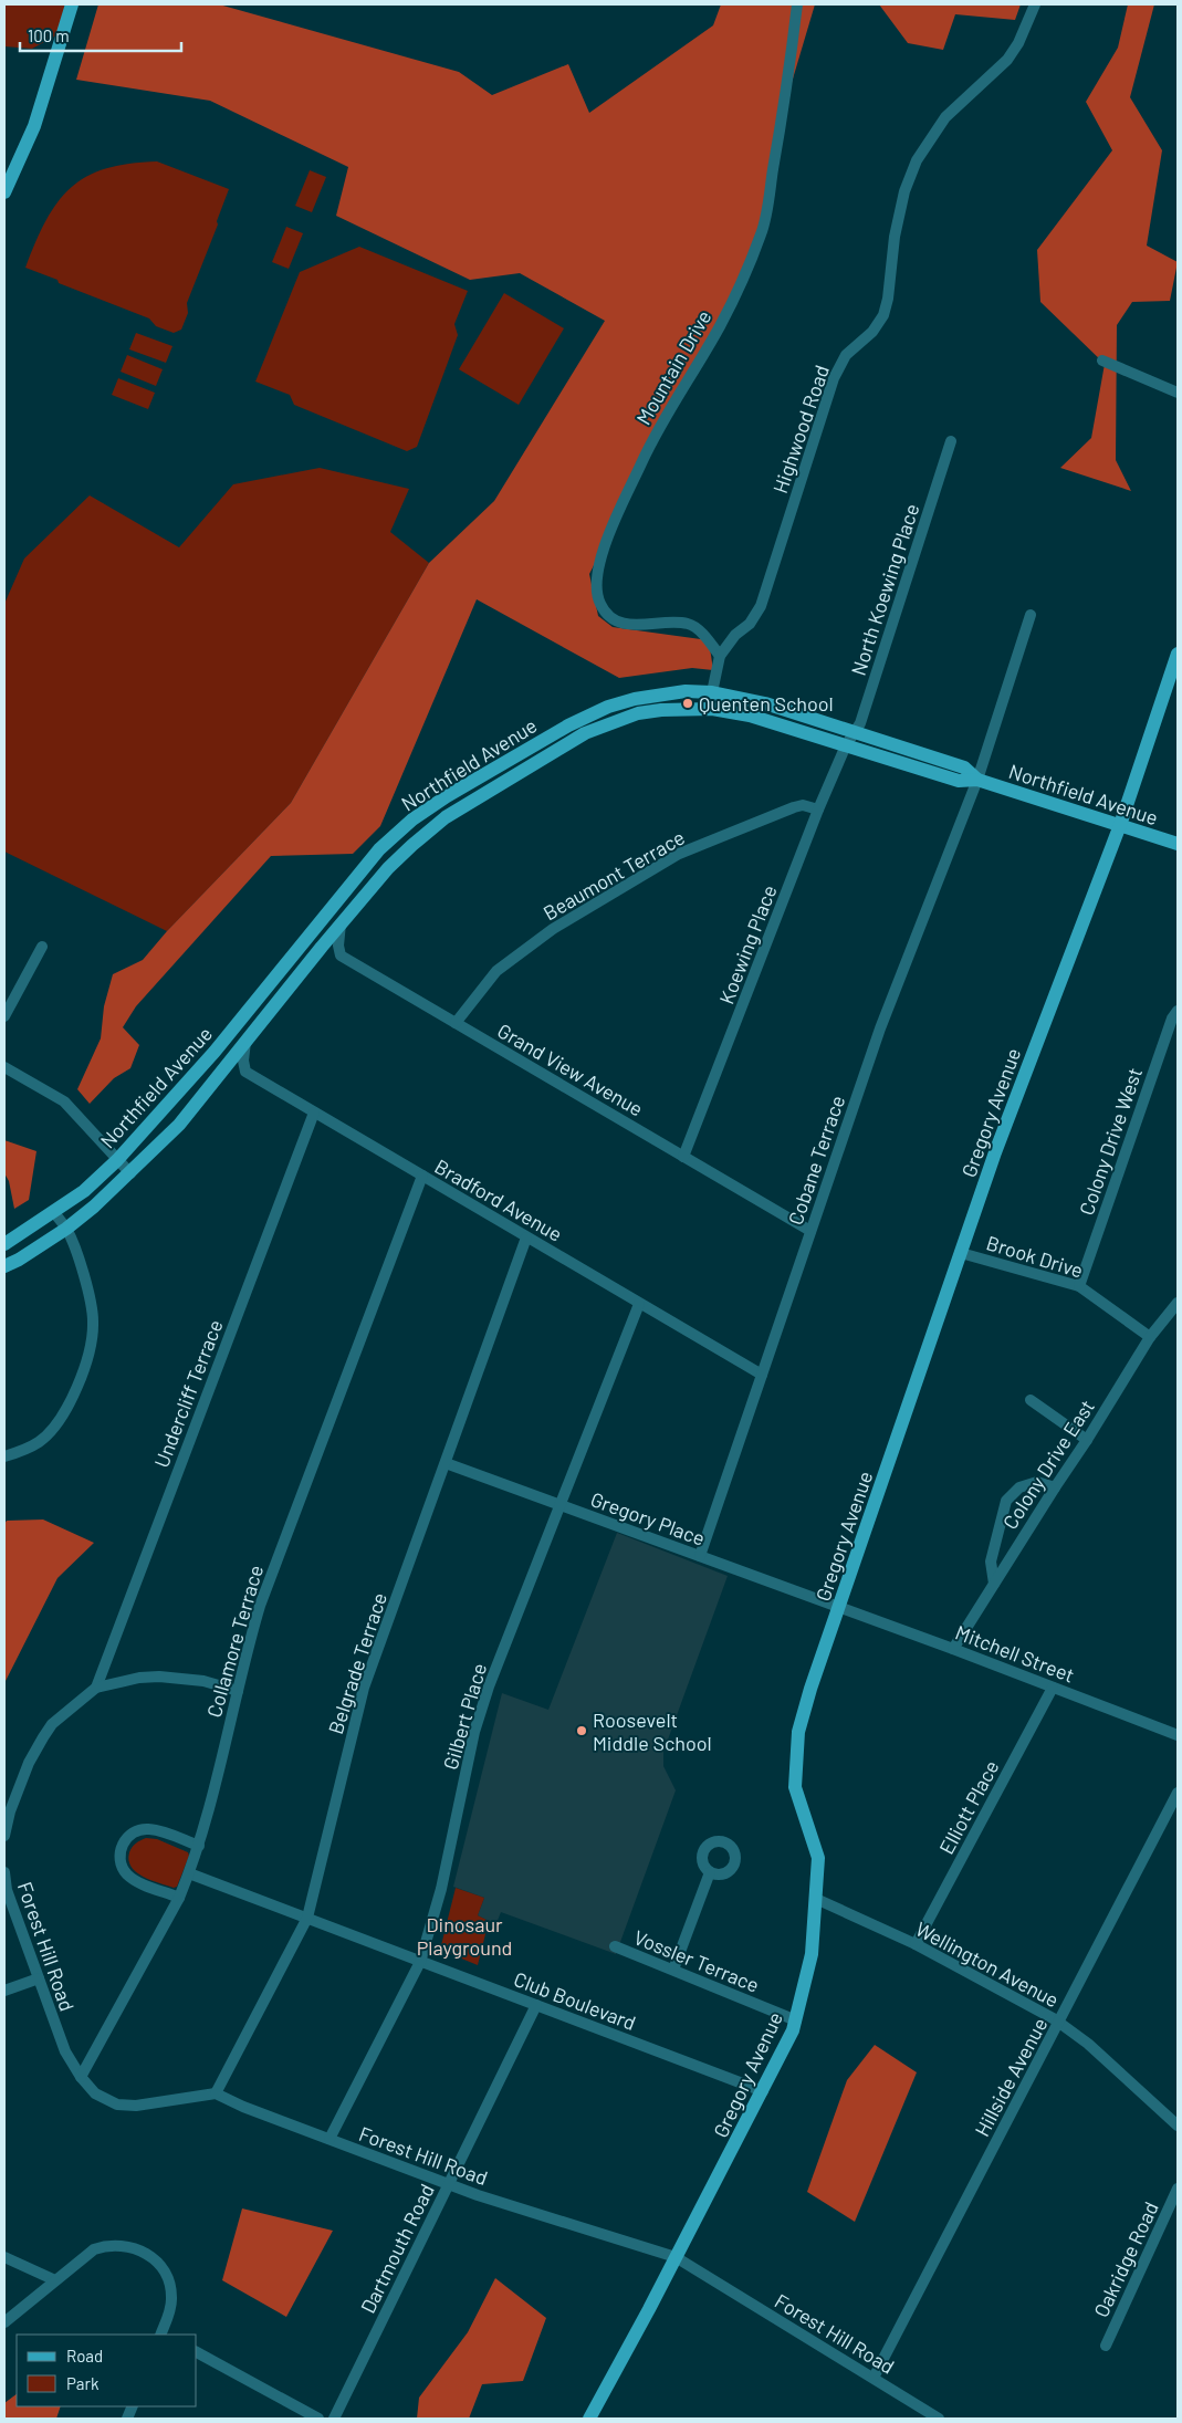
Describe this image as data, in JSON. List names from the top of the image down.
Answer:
{
  "streets": {
    "main road": ["Northfield Avenue", "Gregory Avenue"],
    "street": [
      "Mountain Drive",
      "Highwood Road",
      "North Koewing Place",
      "Beaumont Terrace",
      "Koewing Place",
      "Grand View Avenue",
      "Colony Drive West",
      "Cobane Terrace",
      "Bradford Avenue",
      "Brook Drive",
      "Undercliff Terrace",
      "Colony Drive East",
      "Gregory Place",
      "Collamore Terrace",
      "Mitchell Street",
      "Belgrade Terrace",
      "Gilbert Place",
      "Elliott Place",
      "Forest Hill Road",
      "Vossler Terrace",
      "Wellington Avenue",
      "Club Boulevard",
      "Hillside Avenue",
      "Dartmouth Road",
      "Oakridge Road"
    ]
  },
  "crossings": [
    ["Mountain Drive", "Highwood Road"],
    ["Highwood Road", "Northfield Avenue"],
    ["North Koewing Place", "Northfield Avenue"],
    ["North Koewing Place", "Koewing Place"],
    ["Northfield Avenue", "Koewing Place"],
    ["Northfield Avenue", "Grand View Avenue"],
    ["Northfield Avenue", "Gregory Avenue"],
    ["Northfield Avenue", "Cobane Terrace"],
    ["Northfield Avenue", "Bradford Avenue"],
    ["Beaumont Terrace", "Koewing Place"],
    ["Beaumont Terrace", "Grand View Avenue"],
    ["Koewing Place", "Grand View Avenue"],
    ["Grand View Avenue", "Cobane Terrace"],
    ["Gregory Avenue", "Brook Drive"],
    ["Gregory Avenue", "Gregory Place"],
    ["Gregory Avenue", "Mitchell Street"],
    ["Gregory Avenue", "Forest Hill Road"],
    ["Gregory Avenue", "Vossler Terrace"],
    ["Gregory Avenue", "Wellington Avenue"],
    ["Gregory Avenue", "Club Boulevard"],
    ["Colony Drive West", "Brook Drive"],
    ["Cobane Terrace", "Bradford Avenue"],
    ["Cobane Terrace", "Gregory Place"],
    ["Bradford Avenue", "Undercliff Terrace"],
    ["Bradford Avenue", "Collamore Terrace"],
    ["Bradford Avenue", "Belgrade Terrace"],
    ["Bradford Avenue", "Gilbert Place"],
    ["Brook Drive", "Colony Drive East"],
    ["Colony Drive East", "Mitchell Street"],
    ["Gregory Place", "Mitchell Street"],
    ["Gregory Place", "Belgrade Terrace"],
    ["Gregory Place", "Gilbert Place"],
    ["Collamore Terrace", "Forest Hill Road"],
    ["Collamore Terrace", "Club Boulevard"],
    ["Mitchell Street", "Elliott Place"],
    ["Belgrade Terrace", "Forest Hill Road"],
    ["Belgrade Terrace", "Club Boulevard"],
    ["Gilbert Place", "Forest Hill Road"],
    ["Gilbert Place", "Club Boulevard"],
    ["Elliott Place", "Wellington Avenue"],
    ["Forest Hill Road", "Hillside Avenue"],
    ["Forest Hill Road", "Dartmouth Road"],
    ["Wellington Avenue", "Hillside Avenue"],
    ["Club Boulevard", "Dartmouth Road"]
  ],
  "parks": ["Dinosaur Playground"],
  "places": ["Quenten School", "Roosevelt Middle School"],
  "legend": ["Road", "Park"],
  "scale_bar": "100 m"
}
